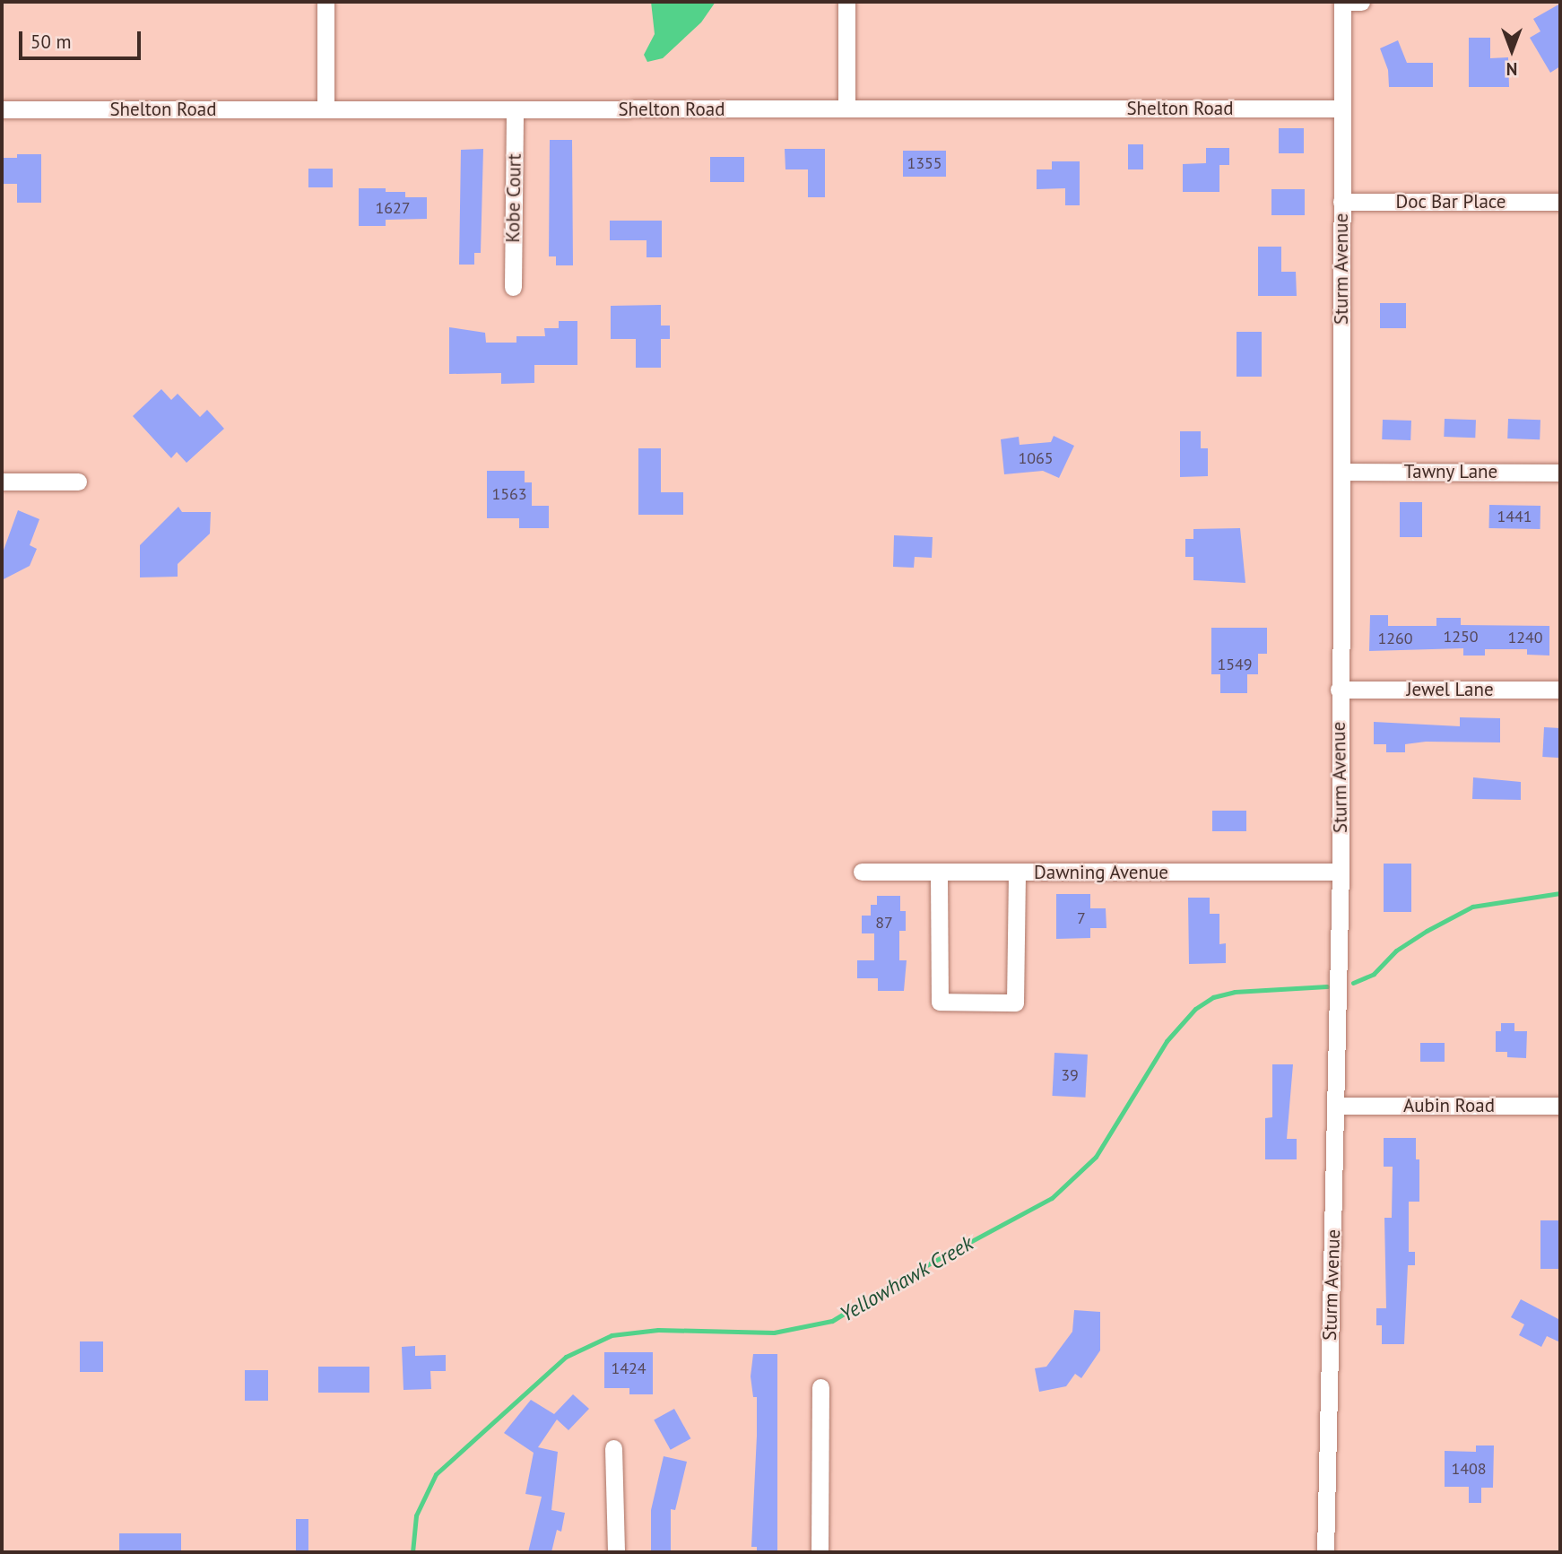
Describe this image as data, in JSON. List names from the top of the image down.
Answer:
{
  "streets": {
    "street": [
      "Shelton Road",
      "Kobe Court",
      "Doc Bar Place",
      "Sturm Avenue",
      "Tawny Lane",
      "Jewel Lane",
      "Dawning Avenue",
      "Aubin Road"
    ]
  },
  "crossings": [
    ["Shelton Road", "Kobe Court"],
    ["Shelton Road", "Sturm Avenue"],
    ["Doc Bar Place", "Sturm Avenue"],
    ["Sturm Avenue", "Tawny Lane"],
    ["Sturm Avenue", "Jewel Lane"],
    ["Sturm Avenue", "Dawning Avenue"],
    ["Sturm Avenue", "Aubin Road"]
  ],
  "water": ["Yellowhawk Creek"],
  "house_numbers": [
    "1355",
    "1627",
    "1065",
    "1563",
    "1441",
    "1250",
    "1240",
    "1260",
    "1549",
    "7",
    "87",
    "39",
    "1424",
    "1408"
  ],
  "scale_bar": "50 m",
  "north": "bottom"
}
